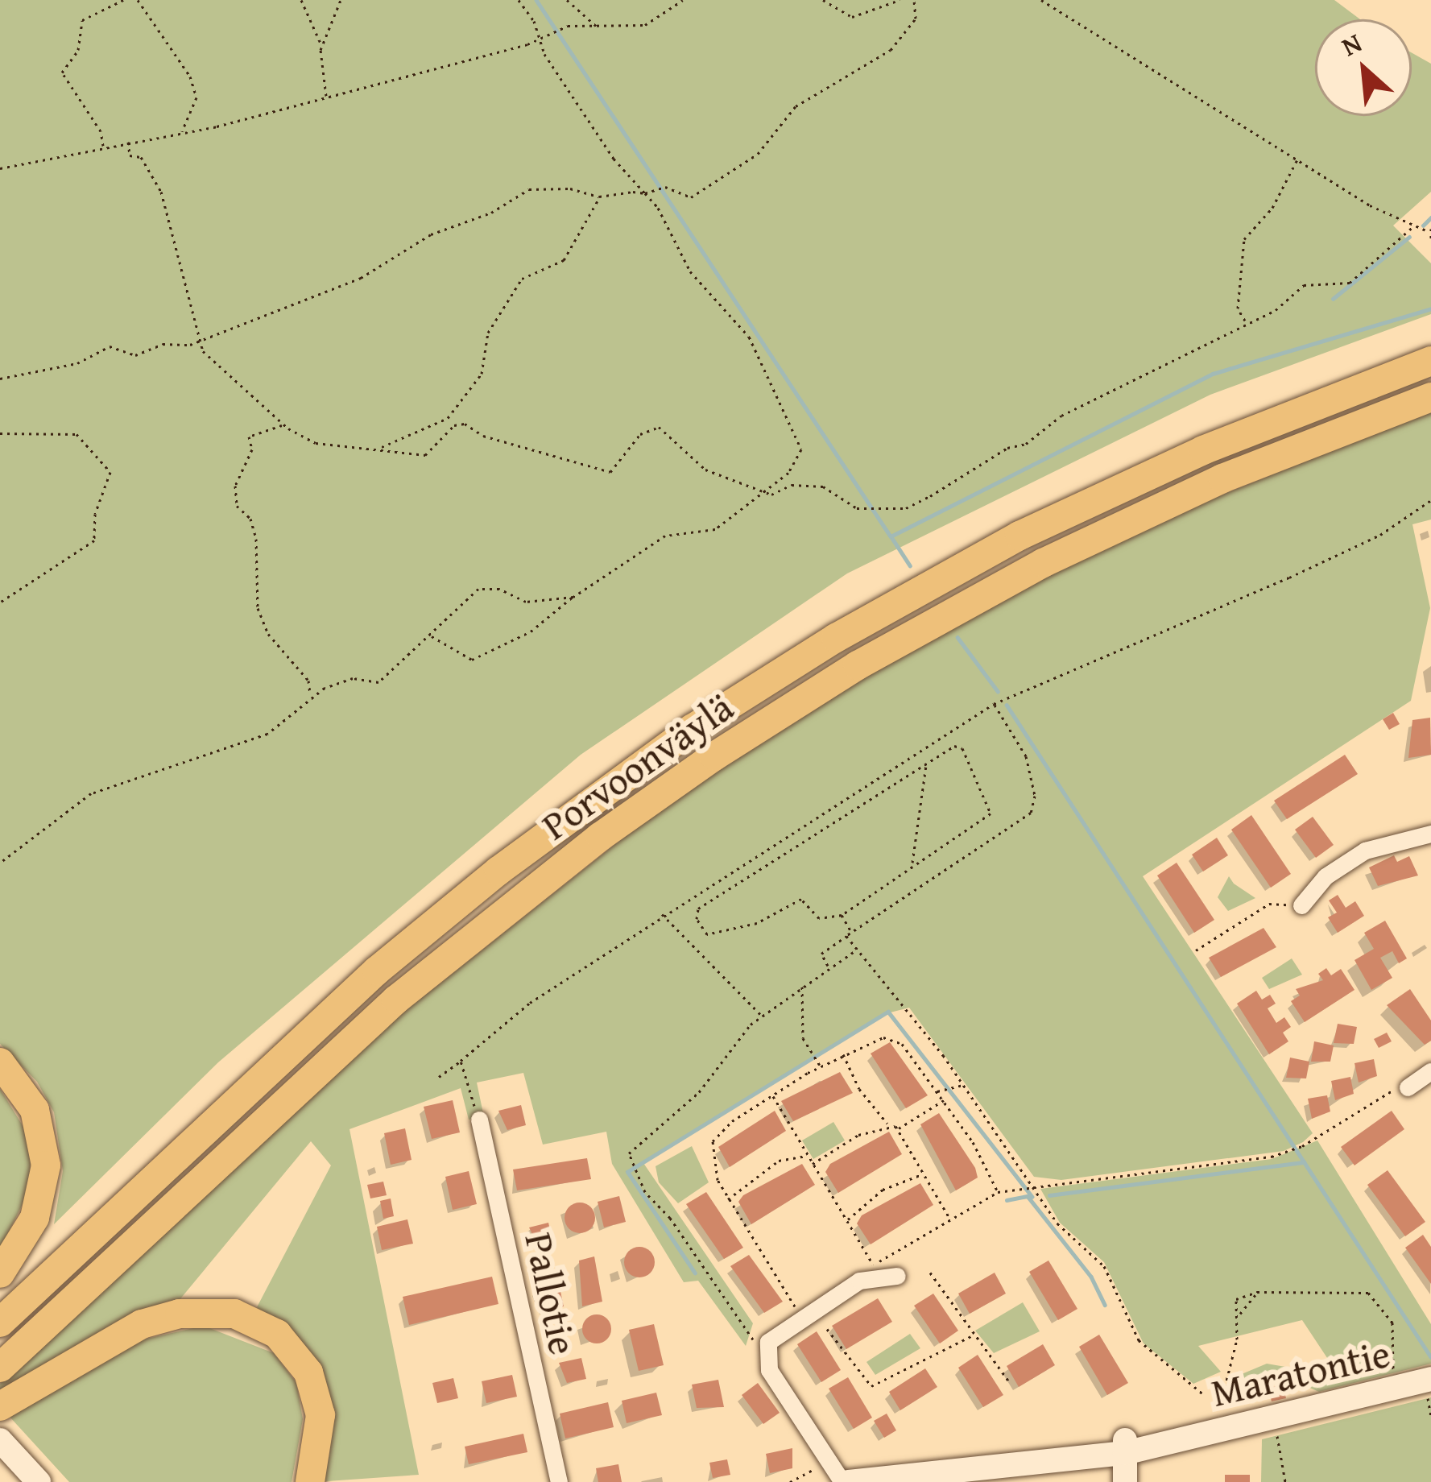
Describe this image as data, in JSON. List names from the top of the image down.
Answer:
{
  "streets": {
    "highway": ["Porvoonväylä"],
    "main road": ["Maratontie"],
    "street": ["Pallotie"]
  },
  "north": "top left"
}
